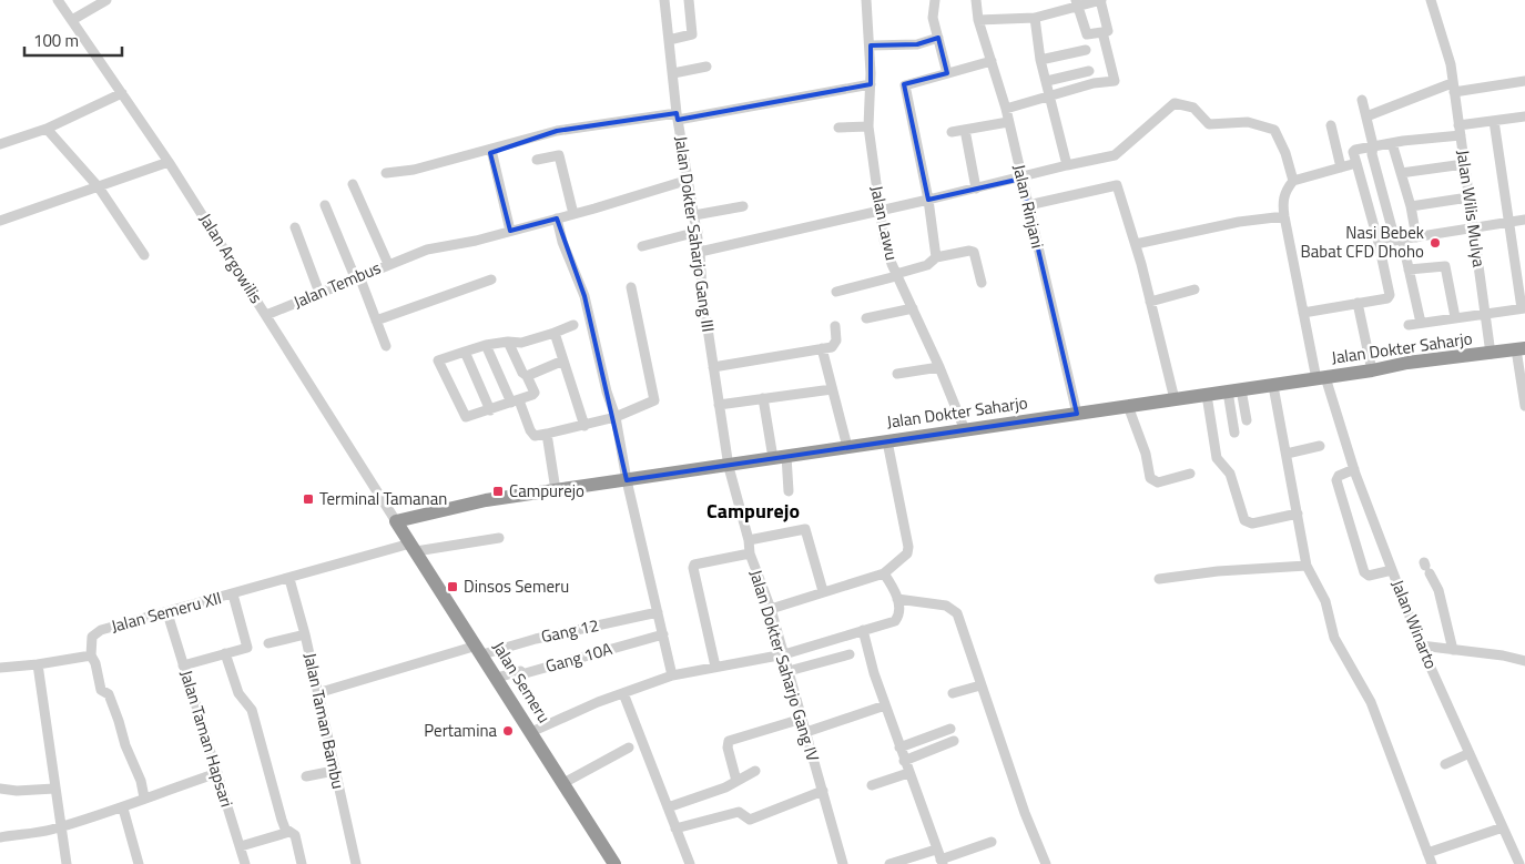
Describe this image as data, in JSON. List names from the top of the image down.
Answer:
{
  "streets": {
    "highway": ["Jalan Dokter Saharjo", "Jalan Semeru"],
    "street": [
      "Jalan Rinjani",
      "Jalan Wilis Mulya",
      "Jalan Lawu",
      "Jalan Dokter Saharjo Gang III",
      "Jalan Argowilis",
      "Jalan Tembus",
      "Jalan Semeru XII",
      "Jalan Winarto",
      "Gang 12",
      "Gang 10A",
      "Jalan Dokter Saharjo Gang IV",
      "Jalan Taman Bambu",
      "Jalan Taman Hapsari"
    ]
  },
  "crossings": [
    ["Jalan Rinjani", "Jalan Dokter Saharjo"],
    ["Jalan Wilis Mulya", "Jalan Dokter Saharjo"],
    ["Jalan Lawu", "Jalan Dokter Saharjo"],
    ["Jalan Dokter Saharjo Gang III", "Jalan Tembus"],
    ["Jalan Dokter Saharjo Gang III", "Jalan Dokter Saharjo"],
    ["Jalan Dokter Saharjo Gang III", "Jalan Dokter Saharjo Gang IV"],
    ["Jalan Argowilis", "Jalan Tembus"],
    ["Jalan Argowilis", "Jalan Dokter Saharjo"],
    ["Jalan Argowilis", "Jalan Semeru"],
    ["Jalan Dokter Saharjo", "Jalan Winarto"],
    ["Jalan Dokter Saharjo", "Jalan Dokter Saharjo Gang IV"],
    ["Jalan Dokter Saharjo", "Jalan Semeru"],
    ["Jalan Semeru XII", "Jalan Semeru"],
    ["Jalan Semeru XII", "Jalan Taman Bambu"],
    ["Jalan Semeru XII", "Jalan Taman Hapsari"],
    ["Gang 12", "Jalan Semeru"],
    ["Gang 12", "Jalan Taman Bambu"],
    ["Gang 10A", "Jalan Semeru"]
  ],
  "districts": ["Campurejo"],
  "places": {
    "other": ["Nasi Bebek Babat CFD Dhoho", "Pertamina"],
    "transit": ["Campurejo", "Terminal Tamanan", "Dinsos Semeru"]
  },
  "scale_bar": "100 m"
}
